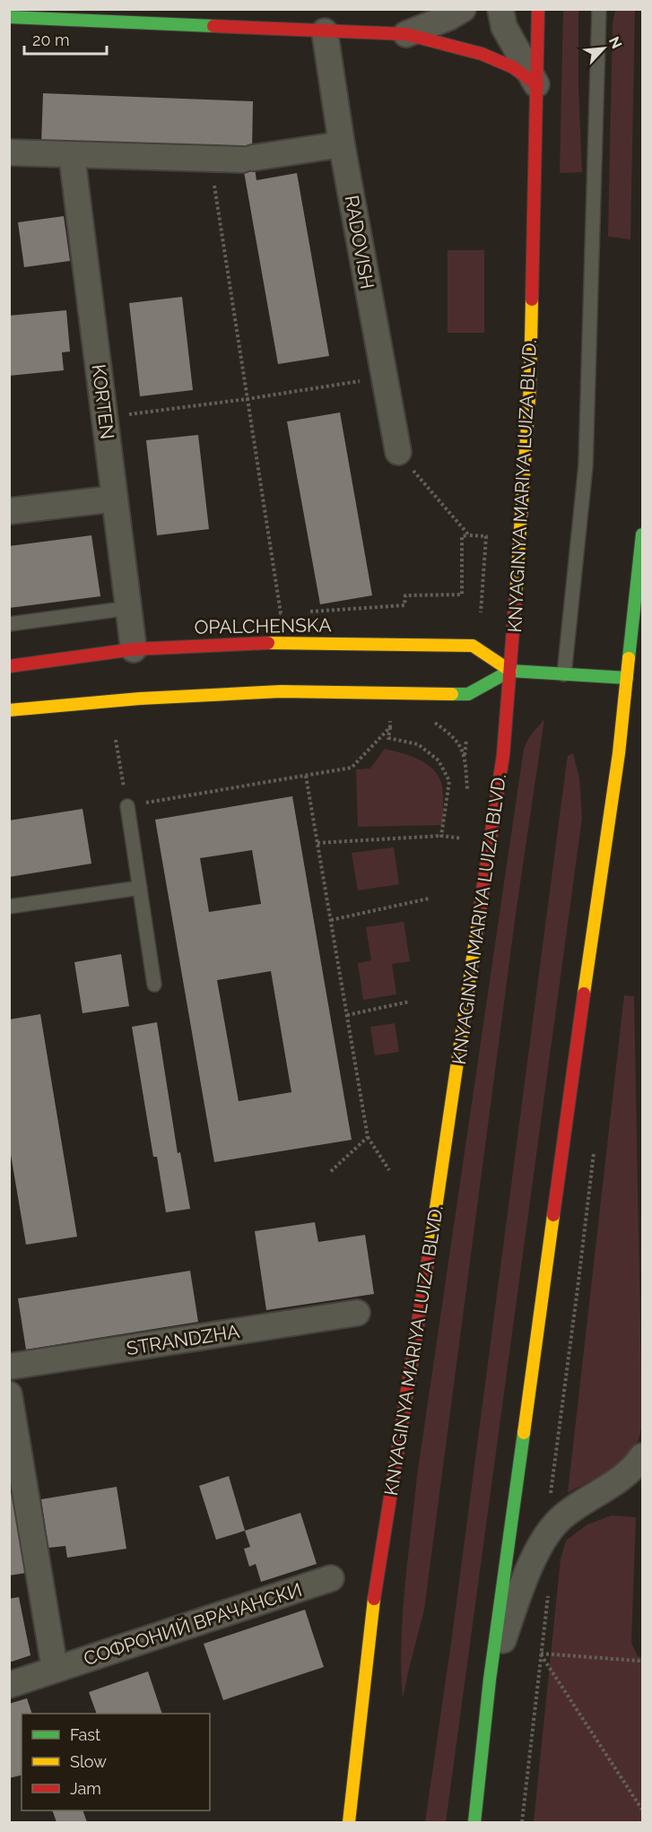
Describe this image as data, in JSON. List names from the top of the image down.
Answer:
{
  "streets": {
    "main road": ["KNYAGINYA MARIYA LUIZA BLVD.", "OPALCHENSKA"],
    "street": [
      "RADOVISH",
      "KORTEN",
      "STRANDZHA",
      "СОФРОНИЙ ВРАЧАНСКИ"
    ]
  },
  "crossings": [
    ["KORTEN", "OPALCHENSKA"],
    ["KNYAGINYA MARIYA LUIZA BLVD.", "OPALCHENSKA"]
  ],
  "legend": ["Fast", "Slow", "Jam"],
  "scale_bar": "20 m",
  "north": "top right"
}
